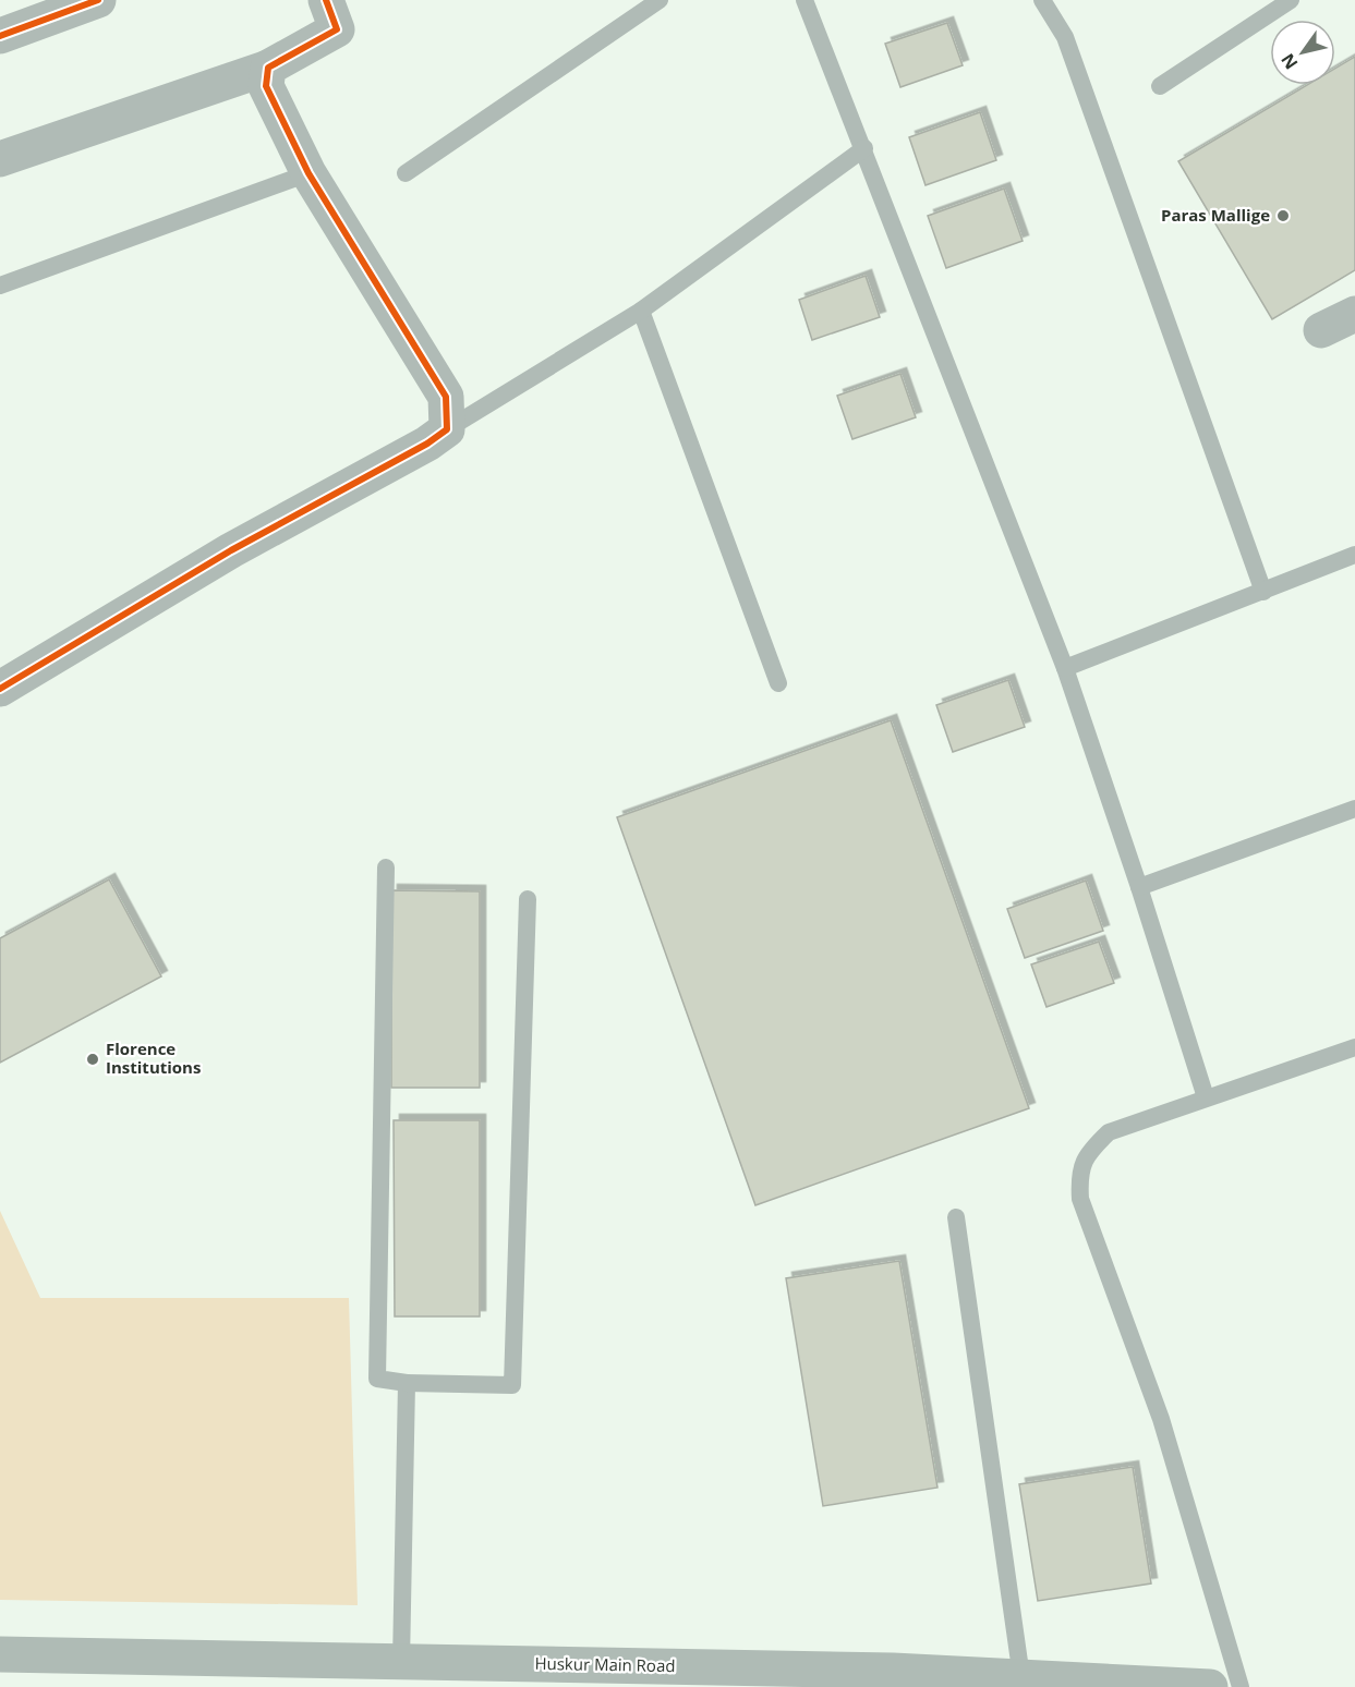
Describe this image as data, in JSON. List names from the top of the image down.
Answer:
{
  "streets": {
    "main road": ["Huskur Main Road"]
  },
  "places": ["Paras Mallige", "Florence Institutions"],
  "north": "bottom left"
}
